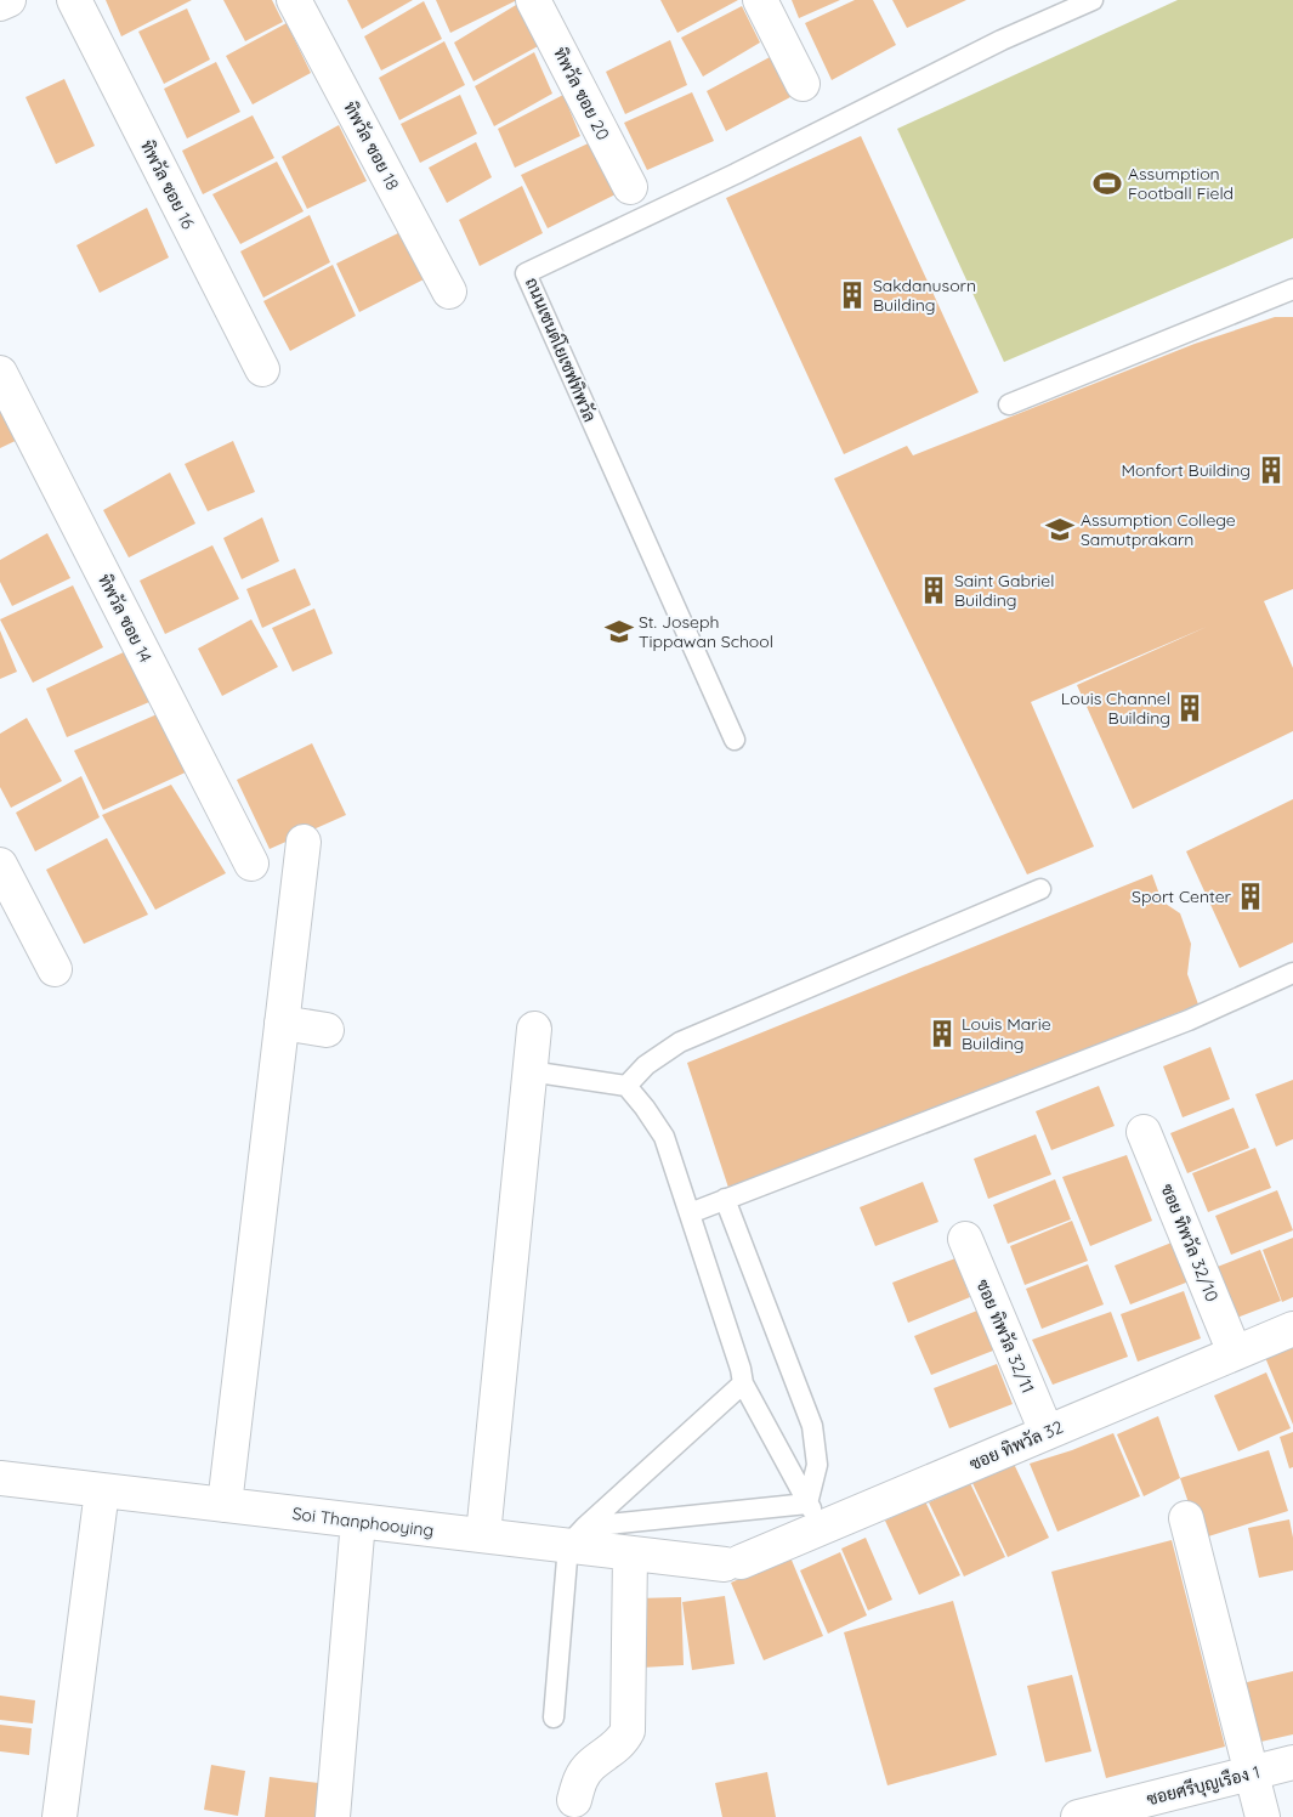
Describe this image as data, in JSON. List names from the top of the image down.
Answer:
{
  "streets": {
    "street": [
      "ทิพวัล ซอย 20",
      "ทิพวัล ซอย 18",
      "ทิพวัล ซอย 16",
      "ทิพวัล ซอย 14",
      "ซอย ทิพวัล 32/10",
      "ซอย ทิพวัล 32/11",
      "ซอย ทิพวัล 32",
      "Soi Thanphooying",
      "ซอยศรีบุญเรือง 1"
    ],
    "lane": ["ถนนเซนต์โยเซฟทิพวัล"]
  },
  "crossings": [
    ["ซอย ทิพวัล 32/10", "ซอย ทิพวัล 32"],
    ["ซอย ทิพวัล 32/11", "ซอย ทิพวัล 32"],
    ["ซอย ทิพวัล 32", "Soi Thanphooying"]
  ],
  "places": {
    "sports": ["Assumption Football Field"],
    "building": [
      "Sakdanusorn Building",
      "Monfort Building",
      "Saint Gabriel Building",
      "Louis Channel Building",
      "Sport Center",
      "Louis Marie Building"
    ],
    "school or university": ["Assumption College Samutprakarn", "St. Joseph Tippawan School"]
  }
}
